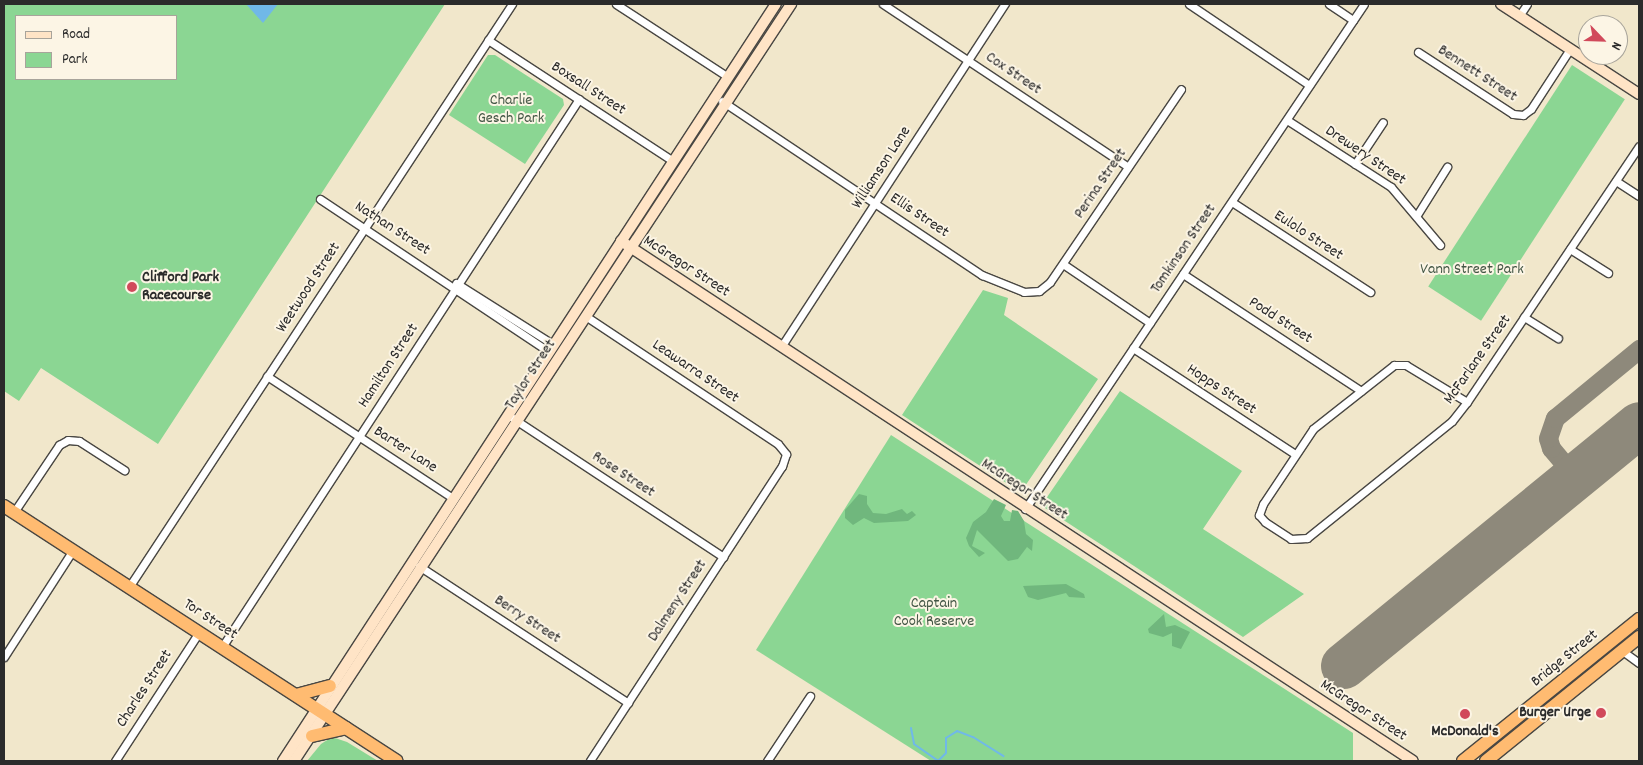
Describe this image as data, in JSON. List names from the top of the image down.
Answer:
{
  "streets": {
    "highway": ["Tor Street", "Bridge Street"],
    "main road": ["McGregor Street", "Taylor Street"],
    "street": [
      "Cox Street",
      "Bennett Street",
      "Boxsall Street",
      "Drewery Street",
      "Williamson Lane",
      "Perina Street",
      "Ellis Street",
      "Nathan Street",
      "Eulolo Street",
      "Tomkinson Street",
      "Weetwood Street",
      "Podd Street",
      "McFarlane Street",
      "Hamilton Street",
      "Leawarra Street",
      "Hopps Street",
      "Barter Lane",
      "Rose Street",
      "Dalmeny Street",
      "Berry Street",
      "Charles Street"
    ]
  },
  "crossings": [
    ["Cox Street", "Williamson Lane"],
    ["Cox Street", "Perina Street"],
    ["Boxsall Street", "Weetwood Street"],
    ["Boxsall Street", "Hamilton Street"],
    ["Boxsall Street", "Taylor Street"],
    ["Drewery Street", "Tomkinson Street"],
    ["Williamson Lane", "Ellis Street"],
    ["Williamson Lane", "McGregor Street"],
    ["Perina Street", "Ellis Street"],
    ["Ellis Street", "Taylor Street"],
    ["Nathan Street", "Weetwood Street"],
    ["Nathan Street", "Hamilton Street"],
    ["Nathan Street", "Taylor Street"],
    ["Eulolo Street", "Tomkinson Street"],
    ["Tomkinson Street", "McGregor Street"],
    ["Tomkinson Street", "Podd Street"],
    ["Tomkinson Street", "Hopps Street"],
    ["McGregor Street", "Taylor Street"],
    ["Weetwood Street", "Barter Lane"],
    ["Weetwood Street", "Tor Street"],
    ["McFarlane Street", "Hopps Street"],
    ["Hamilton Street", "Barter Lane"],
    ["Hamilton Street", "Tor Street"],
    ["Leawarra Street", "Taylor Street"],
    ["Leawarra Street", "Dalmeny Street"],
    ["Taylor Street", "Barter Lane"],
    ["Taylor Street", "Rose Street"],
    ["Taylor Street", "Tor Street"],
    ["Taylor Street", "Berry Street"],
    ["Rose Street", "Dalmeny Street"],
    ["Dalmeny Street", "Berry Street"],
    ["Tor Street", "Charles Street"]
  ],
  "parks": ["Charlie Gesch Park", "Vann Street Park", "Captain Cook Reserve"],
  "places": ["Clifford Park Racecourse", "Burger Urge", "McDonald's"],
  "legend": ["Road", "Park"],
  "north": "bottom right"
}
